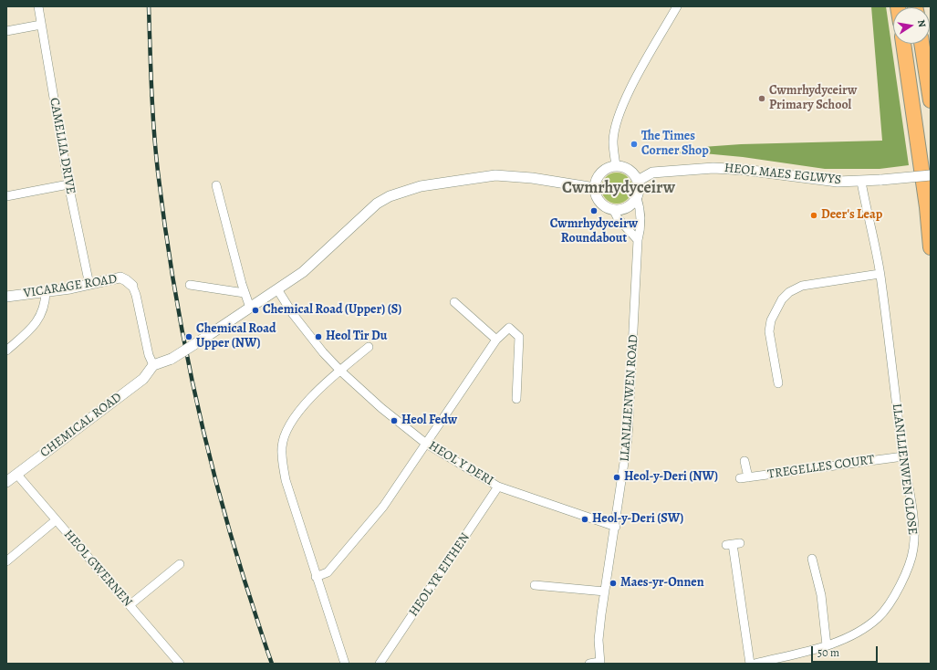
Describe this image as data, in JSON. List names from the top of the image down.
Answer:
{
  "streets": {
    "street": [
      "CAMELLIA DRIVE",
      "HEOL MAES EGLWYS",
      "VICARAGE ROAD",
      "LLANLLIENWEN ROAD",
      "CHEMICAL ROAD",
      "HEOL Y DERI",
      "TREGELLES COURT",
      "LLANLLIENWEN CLOSE",
      "HEOL GWERNEN",
      "HEOL YR EITHEN"
    ]
  },
  "crossings": [
    ["CAMELLIA DRIVE", "VICARAGE ROAD"],
    ["HEOL MAES EGLWYS", "LLANLLIENWEN ROAD"],
    ["HEOL MAES EGLWYS", "LLANLLIENWEN CLOSE"],
    ["LLANLLIENWEN ROAD", "HEOL Y DERI"],
    ["CHEMICAL ROAD", "HEOL GWERNEN"],
    ["HEOL Y DERI", "HEOL YR EITHEN"],
    ["TREGELLES COURT", "LLANLLIENWEN CLOSE"]
  ],
  "districts": ["Cwmrhydyceirw"],
  "places": [
    "Cwmrhydyceirw Primary School",
    "The Times Corner Shop",
    "Cwmrhydyceirw Roundabout",
    "Deer's Leap",
    "Chemical Road (Upper) (S)",
    "Chemical Road Upper (NW)",
    "Heol Tir Du",
    "Heol Fedw",
    "Heol-y-Deri (NW)",
    "Heol-y-Deri (SW)",
    "Maes-yr-Onnen"
  ],
  "scale_bar": "50 m",
  "north": "right"
}
